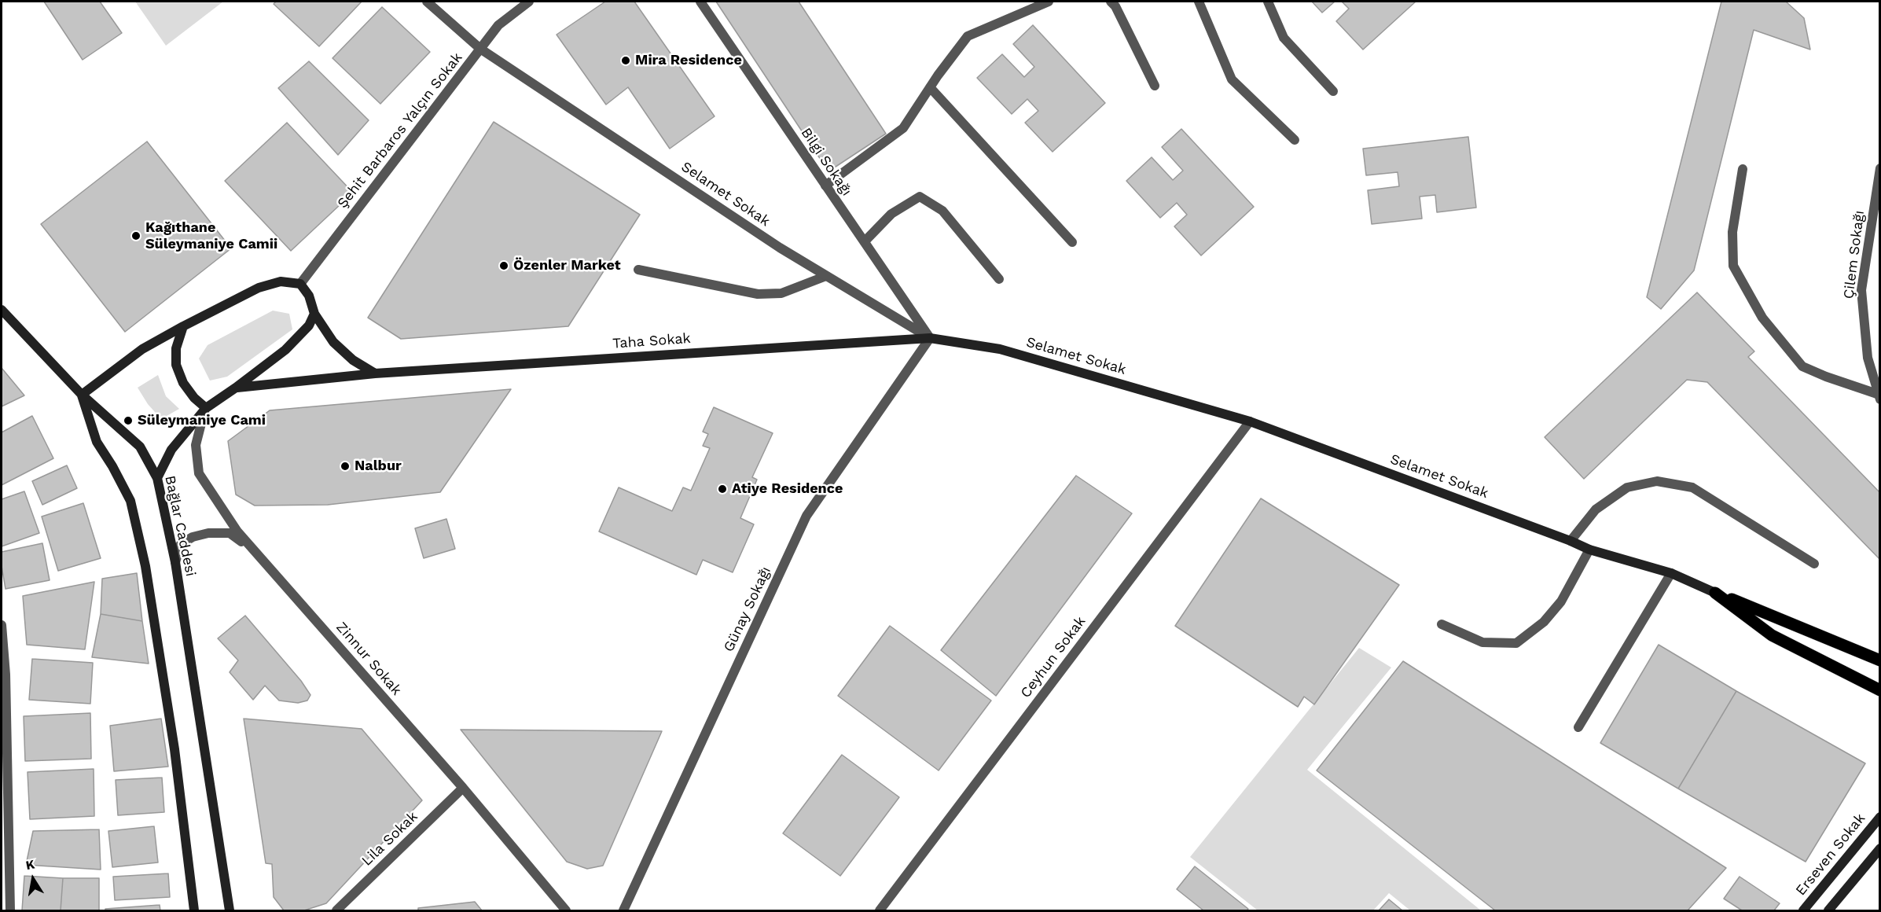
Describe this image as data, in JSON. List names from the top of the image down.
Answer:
{
  "streets": {
    "street": [
      "Şehit Barbaros Yalçın Sokak",
      "Bilgi Sokağı",
      "Selamet Sokak",
      "Çilem Sokağı",
      "Taha Sokak",
      "Bağlar Caddesi",
      "Günay Sokağı",
      "Ceyhun Sokak",
      "Zinnur Sokak",
      "Lila Sokak",
      "Erseven Sokak"
    ]
  },
  "crossings": [
    ["Şehit Barbaros Yalçın Sokak", "Selamet Sokak"],
    ["Bilgi Sokağı", "Selamet Sokak"],
    ["Bilgi Sokağı", "Taha Sokak"],
    ["Bilgi Sokağı", "Günay Sokağı"],
    ["Selamet Sokak", "Taha Sokak"],
    ["Selamet Sokak", "Günay Sokağı"],
    ["Selamet Sokak", "Ceyhun Sokak"],
    ["Taha Sokak", "Günay Sokağı"],
    ["Zinnur Sokak", "Lila Sokak"]
  ],
  "places": [
    "Mira Residence",
    "Kağıthane Süleymaniye Camii",
    "Özenler Market",
    "Süleymaniye Cami",
    "Nalbur",
    "Atiye Residence"
  ],
  "north": "top"
}
